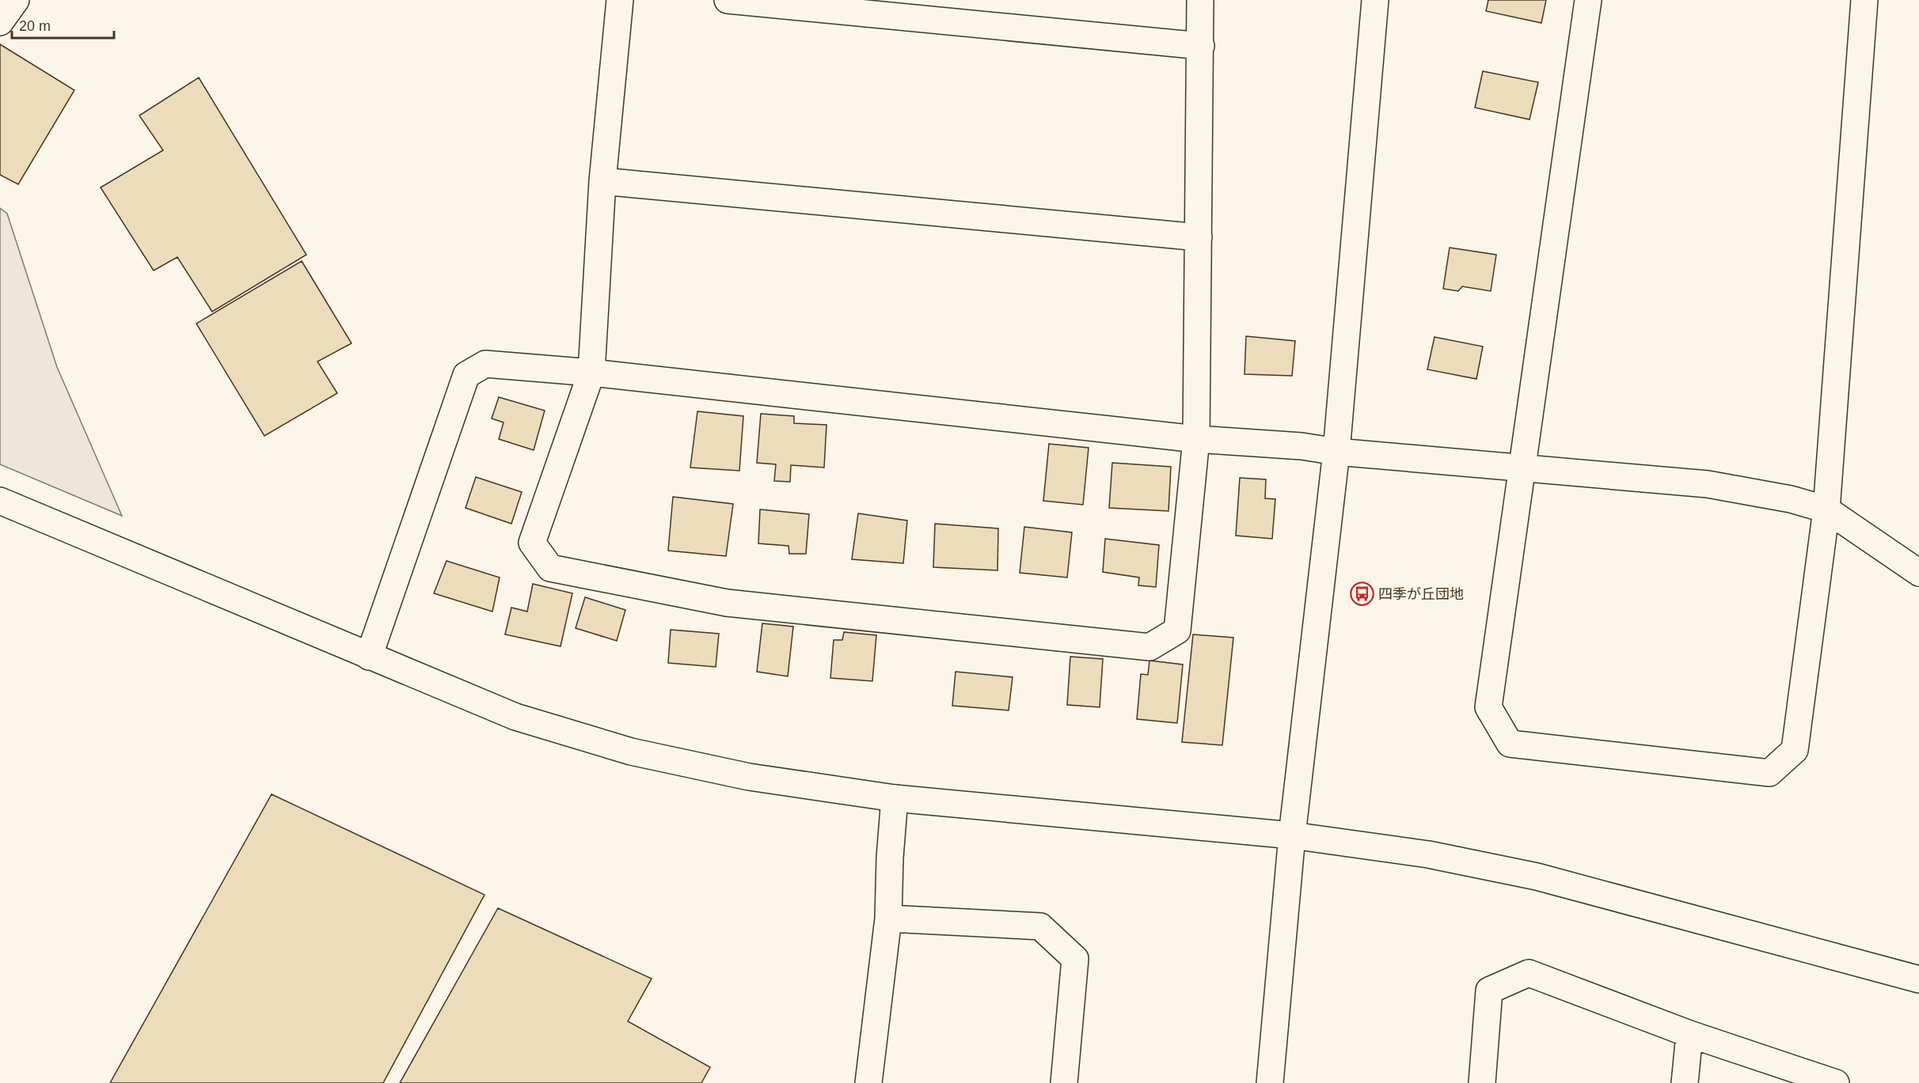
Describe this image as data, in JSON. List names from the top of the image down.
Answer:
{
  "places": {
    "bus stop": ["四季が丘団地"]
  },
  "scale_bar": "20 m"
}
